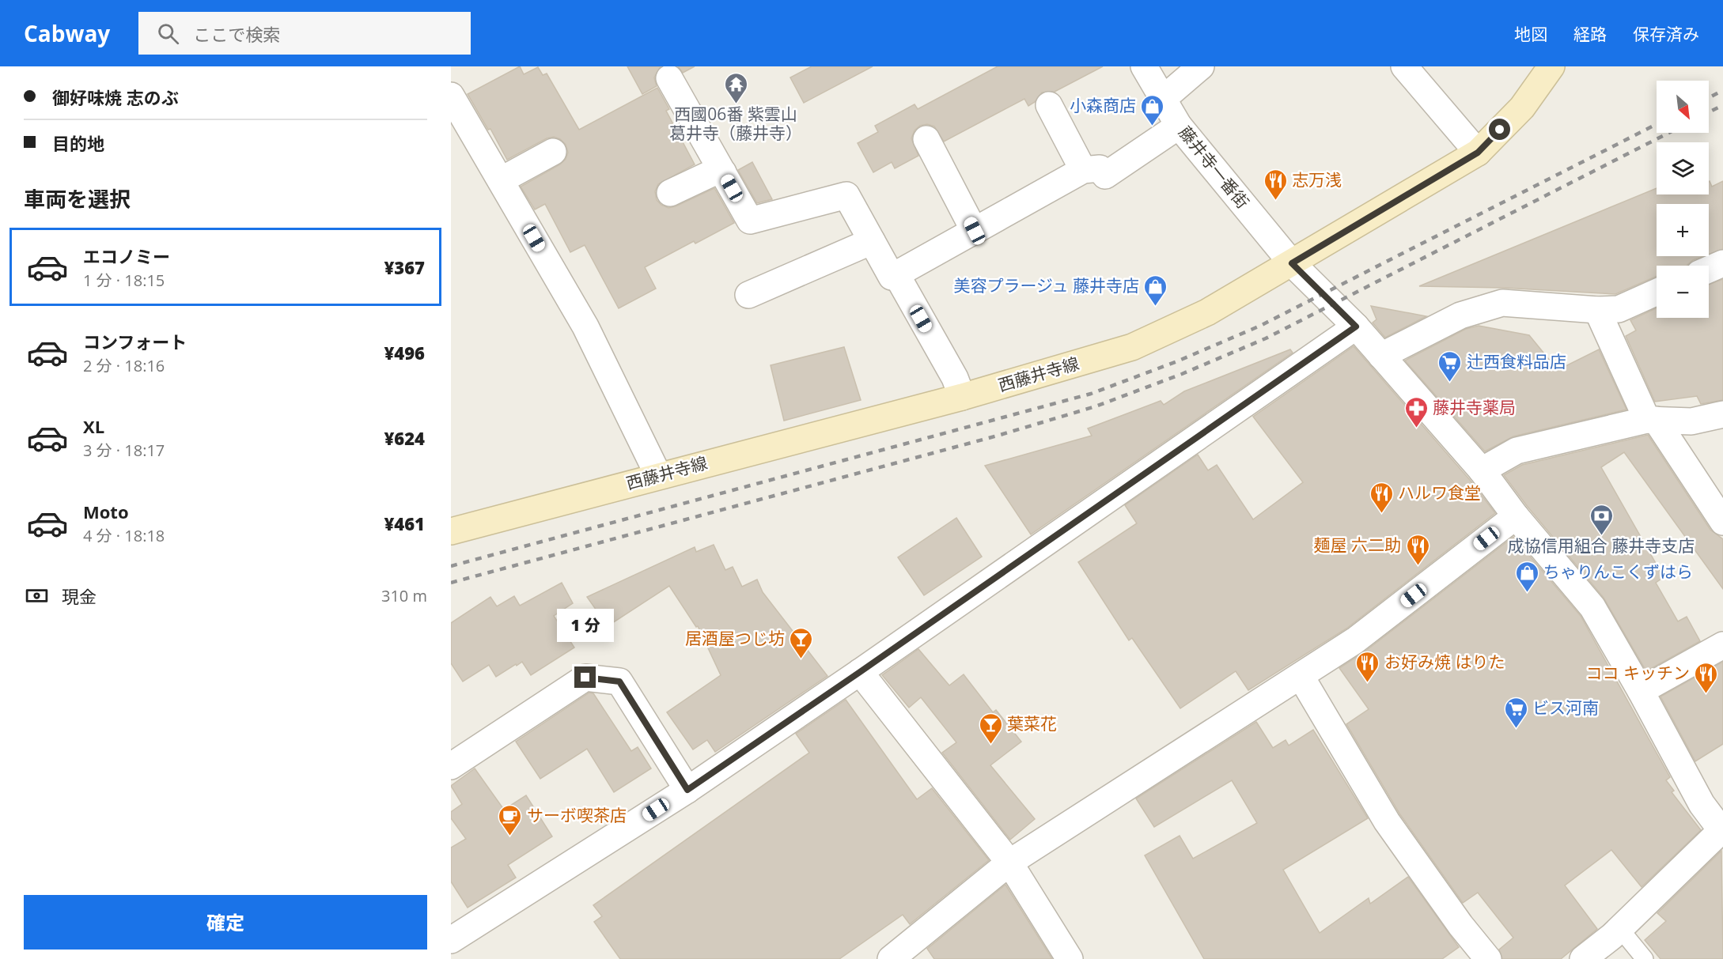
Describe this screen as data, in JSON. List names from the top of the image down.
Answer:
{
  "streets": {
    "main road": ["西藤井寺線"],
    "street": ["藤井寺一番街"]
  },
  "crossings": [
    ["藤井寺一番街", "西藤井寺線"]
  ],
  "places": {
    "temple": ["西國06番 紫雲山 葛井寺（藤井寺）"],
    "shop": ["小森商店", "美容プラージュ 藤井寺店", "ちゃりんこくずはら"],
    "restaurant": [
      "志万浅",
      "ハルワ食堂",
      "麺屋 六二助",
      "お好み焼 はりた",
      "ココ キッチン"
    ],
    "supermarket": ["辻西食料品店", "ビス河南"],
    "pharmacy": ["藤井寺薬局"],
    "bank": ["成協信用組合 藤井寺支店"],
    "bar": ["居酒屋つじ坊", "葉菜花"],
    "cafe": ["サーボ喫茶店"]
  },
  "north": "bottom right",
  "page": {
    "header": "Cabway",
    "search": "ここで検索",
    "nav": ["地図", "経路", "保存済み"],
    "banner": ["御好味焼 志のぶ", "目的地"],
    "map_buttons": ["+", "−"],
    "heading": "車両を選択",
    "list": [
      {
        "name": "エコノミー",
        "note": "1 分 · 18:15",
        "value": "¥367"
      },
      {
        "name": "コンフォート",
        "note": "2 分 · 18:16",
        "value": "¥496"
      },
      {
        "name": "XL",
        "note": "3 分 · 18:17",
        "value": "¥624"
      },
      {
        "name": "Moto",
        "note": "4 分 · 18:18",
        "value": "¥461"
      }
    ],
    "pay": ["現金", "310 m"],
    "bubble": "1 分",
    "buttons": "確定"
  }
}
